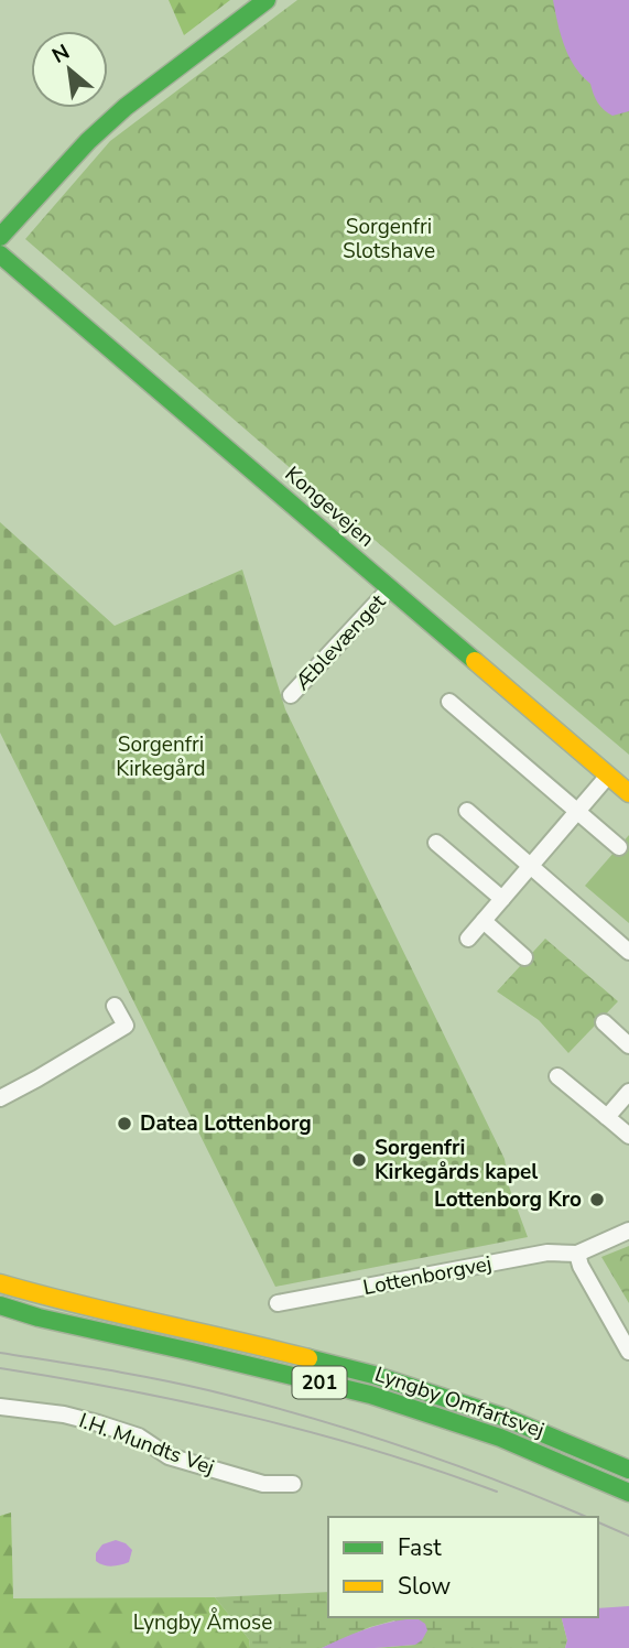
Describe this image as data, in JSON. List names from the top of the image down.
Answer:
{
  "streets": {
    "main road": ["Kongevejen", "201", "Lyngby Omfartsvej"],
    "street": ["Æblevænget", "Lottenborgvej", "I.H. Mundts Vej"]
  },
  "crossings": [
    ["Kongevejen", "Æblevænget"]
  ],
  "parks": ["Sorgenfri Slotshave", "Sorgenfri Kirkegård", "Lyngby Åmose"],
  "places": ["Datea Lottenborg", "Sorgenfri Kirkegårds kapel", "Lottenborg Kro"],
  "legend": ["Fast", "Slow"],
  "north": "top left"
}
